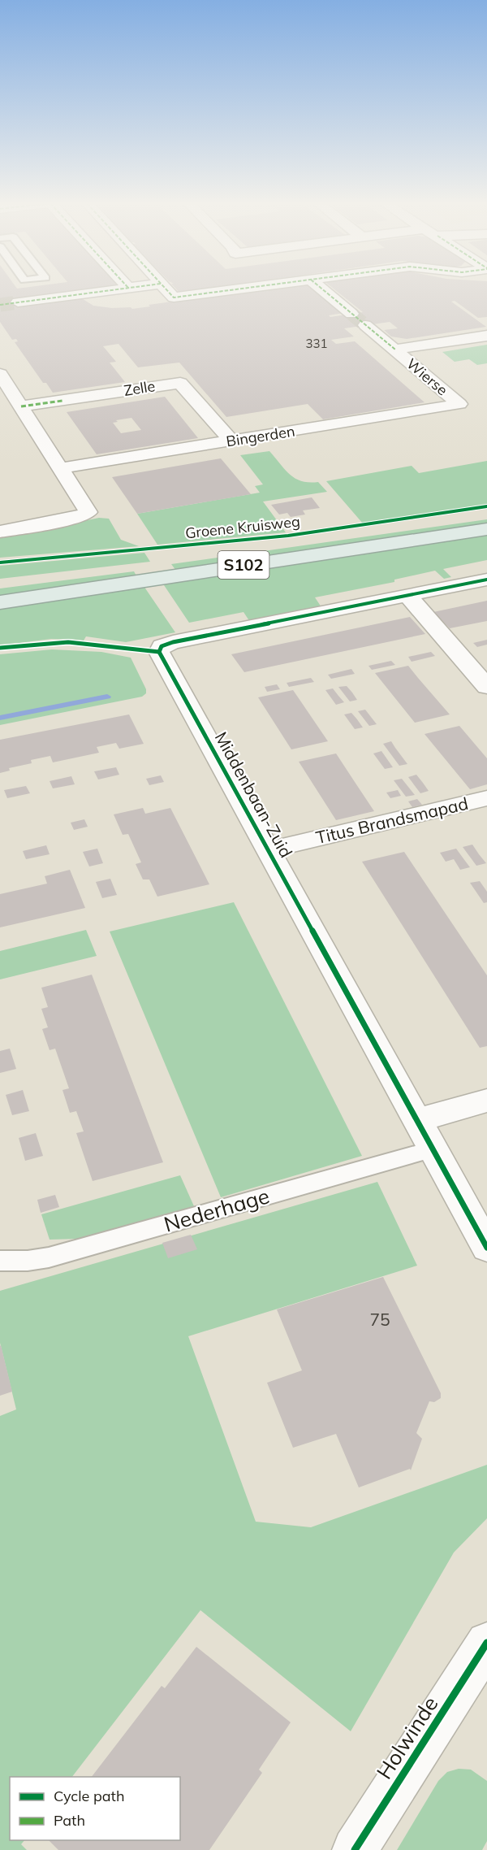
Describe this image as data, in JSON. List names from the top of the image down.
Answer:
{
  "streets": {
    "main road": ["Groene Kruisweg", "S102"],
    "street": [
      "Wierse",
      "Zelle",
      "Bingerden",
      "Middenbaan-Zuid",
      "Titus Brandsmapad",
      "Holwinde"
    ],
    "lane": ["Nederhage"]
  },
  "crossings": [
    ["Wierse", "Bingerden"],
    ["Zelle", "Bingerden"],
    ["Middenbaan-Zuid", "Titus Brandsmapad"],
    ["Middenbaan-Zuid", "Nederhage"]
  ],
  "house_numbers": ["331", "75"],
  "legend": ["Cycle path", "Path"]
}
